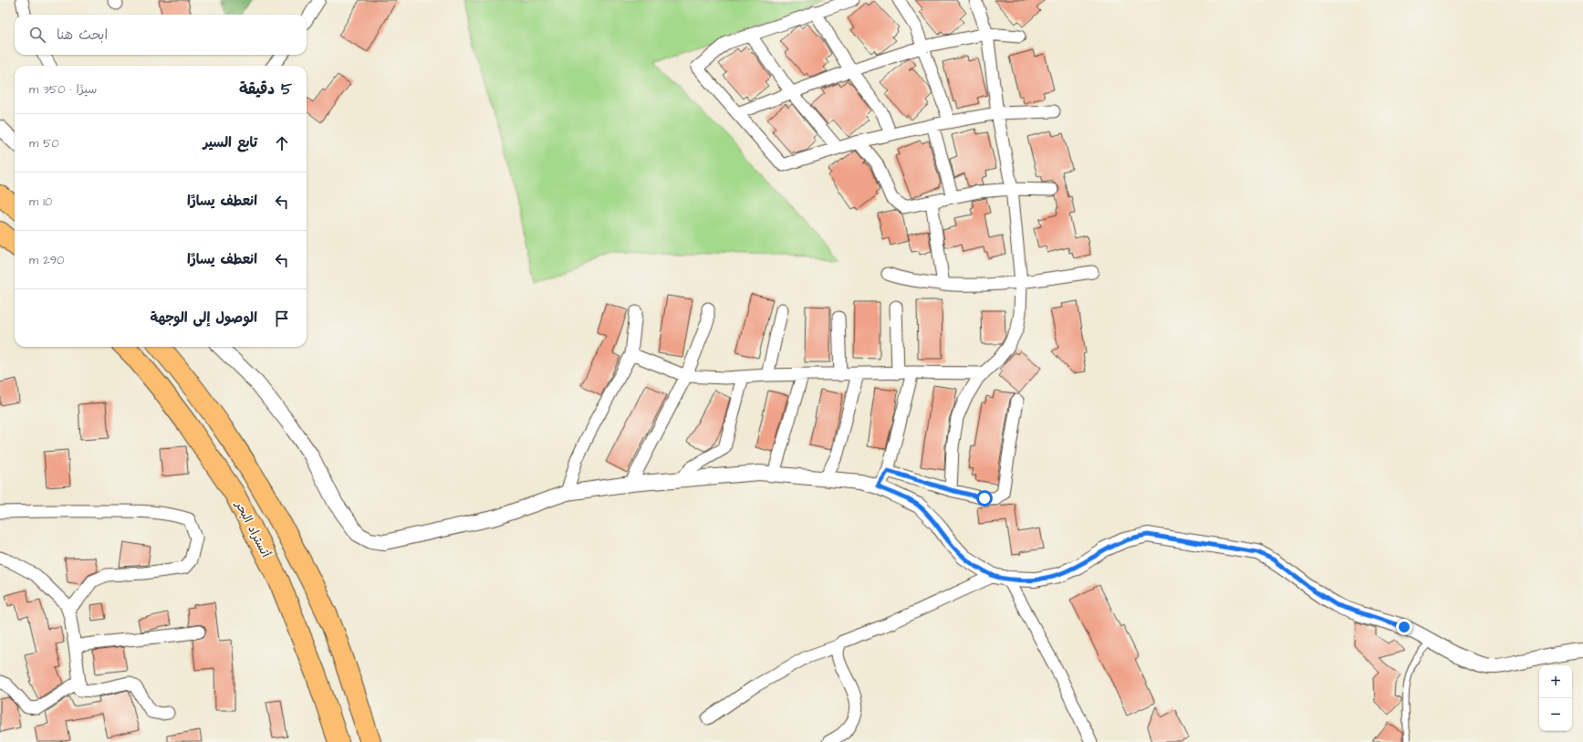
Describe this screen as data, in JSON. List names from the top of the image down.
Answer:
{
  "streets": {
    "highway": ["أتستراد البحر"]
  },
  "page": {
    "search": "ابحث هنا",
    "heading": ["5 دقيقة", "سيرًا · 350 m"],
    "list": [
      ["تابع السير", "50 m"],
      ["انعطف يسارًا", "10 m"],
      ["انعطف يسارًا", "290 m"],
      "الوصول إلى الوجهة"
    ],
    "map_buttons": ["+", "−"]
  }
}
